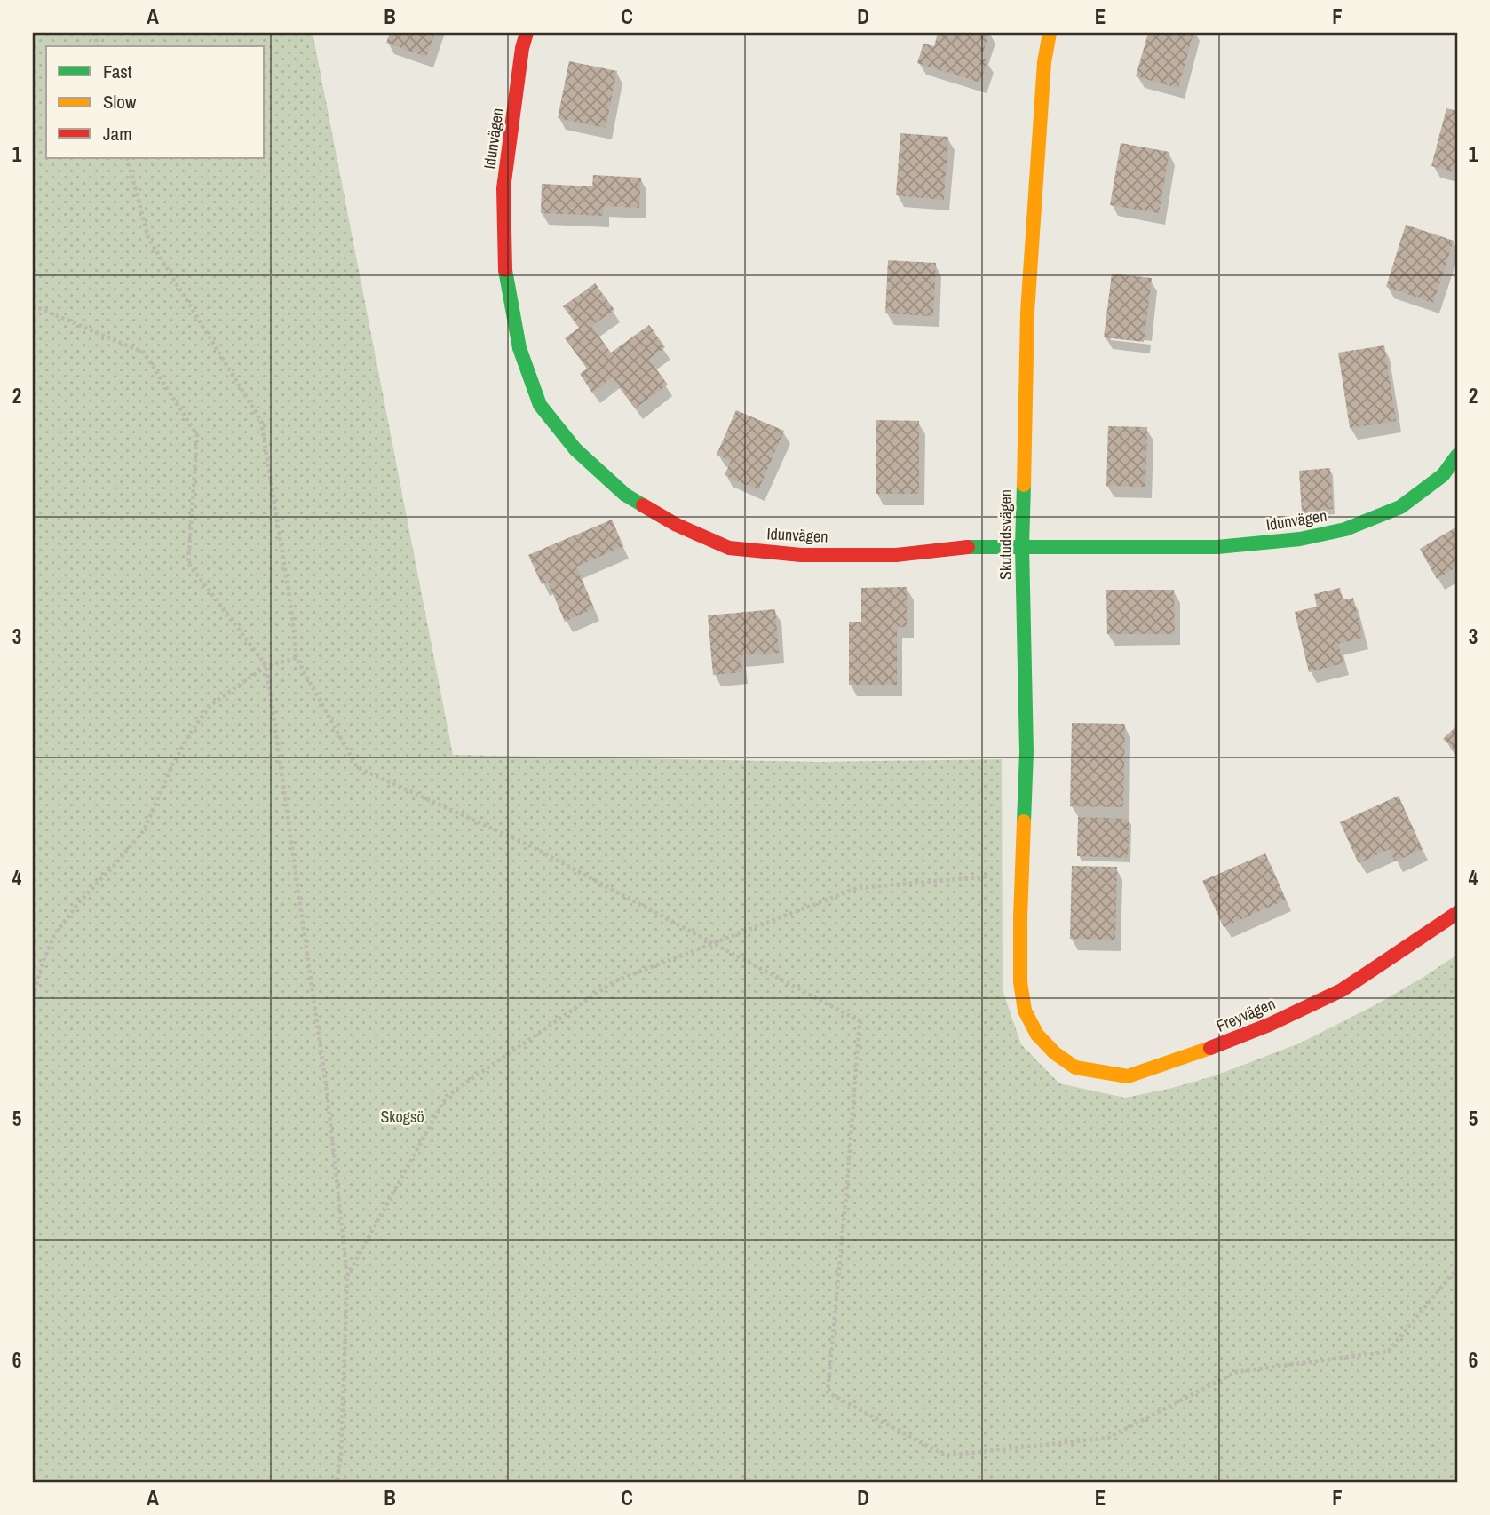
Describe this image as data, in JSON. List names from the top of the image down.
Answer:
{
  "streets": {
    "street": ["Idunvägen", "Skutuddsvägen", "Freyvägen"]
  },
  "crossings": [
    ["Idunvägen", "Skutuddsvägen"],
    ["Skutuddsvägen", "Freyvägen"]
  ],
  "parks": ["Skogsö"],
  "legend": ["Fast", "Slow", "Jam"],
  "grid": {
    "columns": [
      "A",
      "B",
      "C",
      "D",
      "E",
      "F"
    ],
    "rows": [
      "1",
      "2",
      "3",
      "4",
      "5",
      "6"
    ]
  }
}
